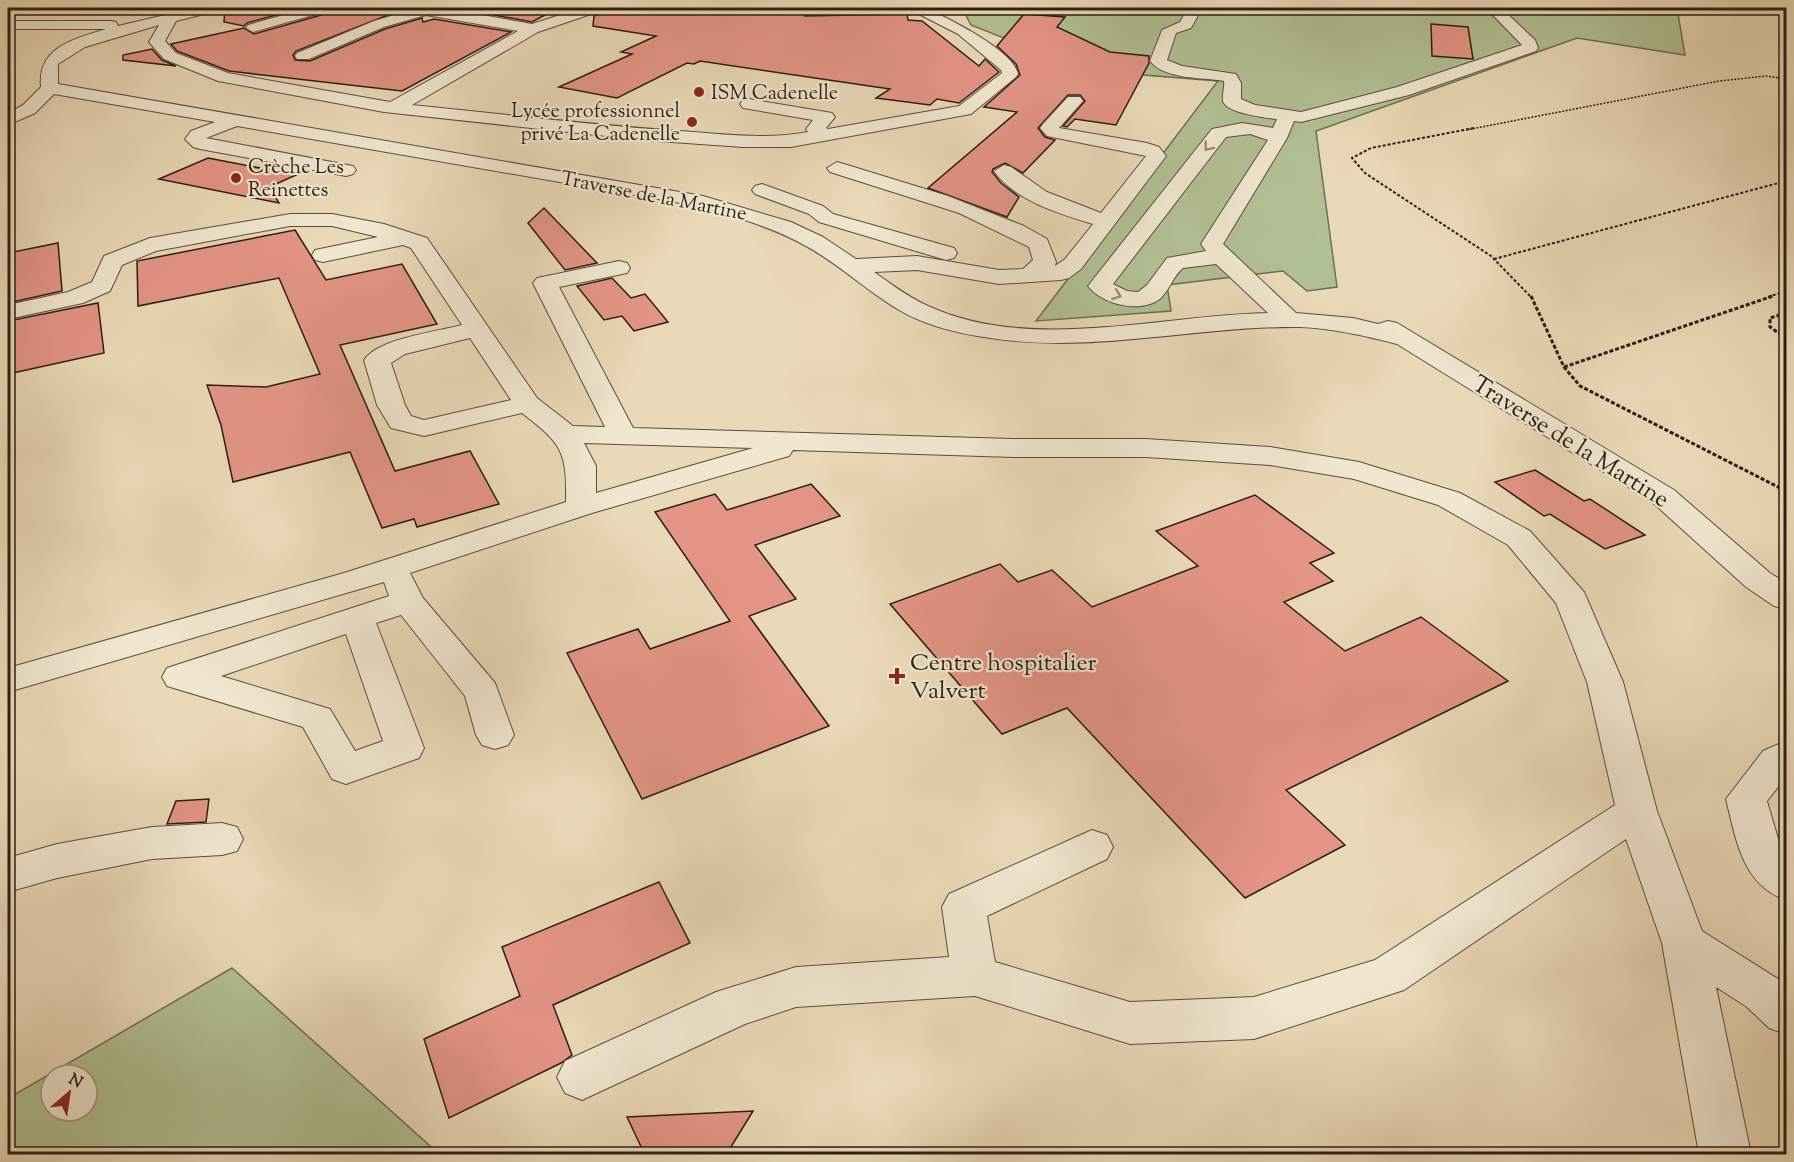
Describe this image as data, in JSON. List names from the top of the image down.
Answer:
{
  "streets": {
    "street": ["Traverse de la Martine"]
  },
  "places": {
    "other": ["ISM Cadenelle", "Lycée professionnel privé La Cadenelle", "Crèche Les Reinettes"],
    "health": ["Centre hospitalier Valvert"]
  },
  "north": "top right"
}
